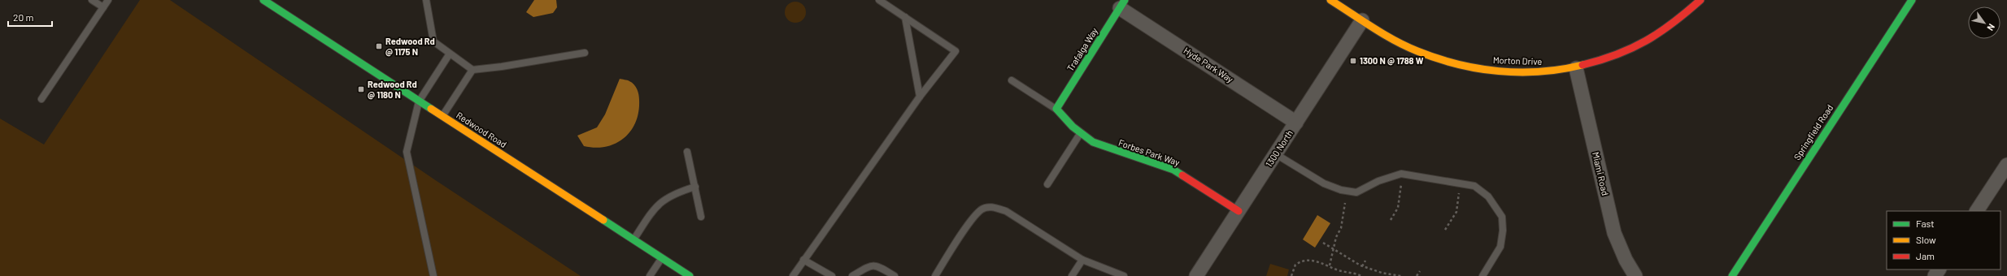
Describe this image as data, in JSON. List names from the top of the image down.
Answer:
{
  "streets": {
    "street": [
      "Trafalga Way",
      "Morton Drive",
      "Hyde Park Way",
      "Redwood Road",
      "Springfield Road",
      "1300 North",
      "Forbes Park Way",
      "Miami Road"
    ]
  },
  "crossings": [
    ["Trafalga Way", "Hyde Park Way"],
    ["Trafalga Way", "Forbes Park Way"],
    ["Morton Drive", "1300 North"],
    ["Morton Drive", "Miami Road"],
    ["Hyde Park Way", "1300 North"],
    ["1300 North", "Forbes Park Way"]
  ],
  "places": {
    "transit": ["Redwood Rd @ 1175 N", "1300 N @ 1788 W", "Redwood Rd @ 1180 N"]
  },
  "legend": ["Fast", "Slow", "Jam"],
  "scale_bar": "20 m",
  "north": "bottom right"
}
